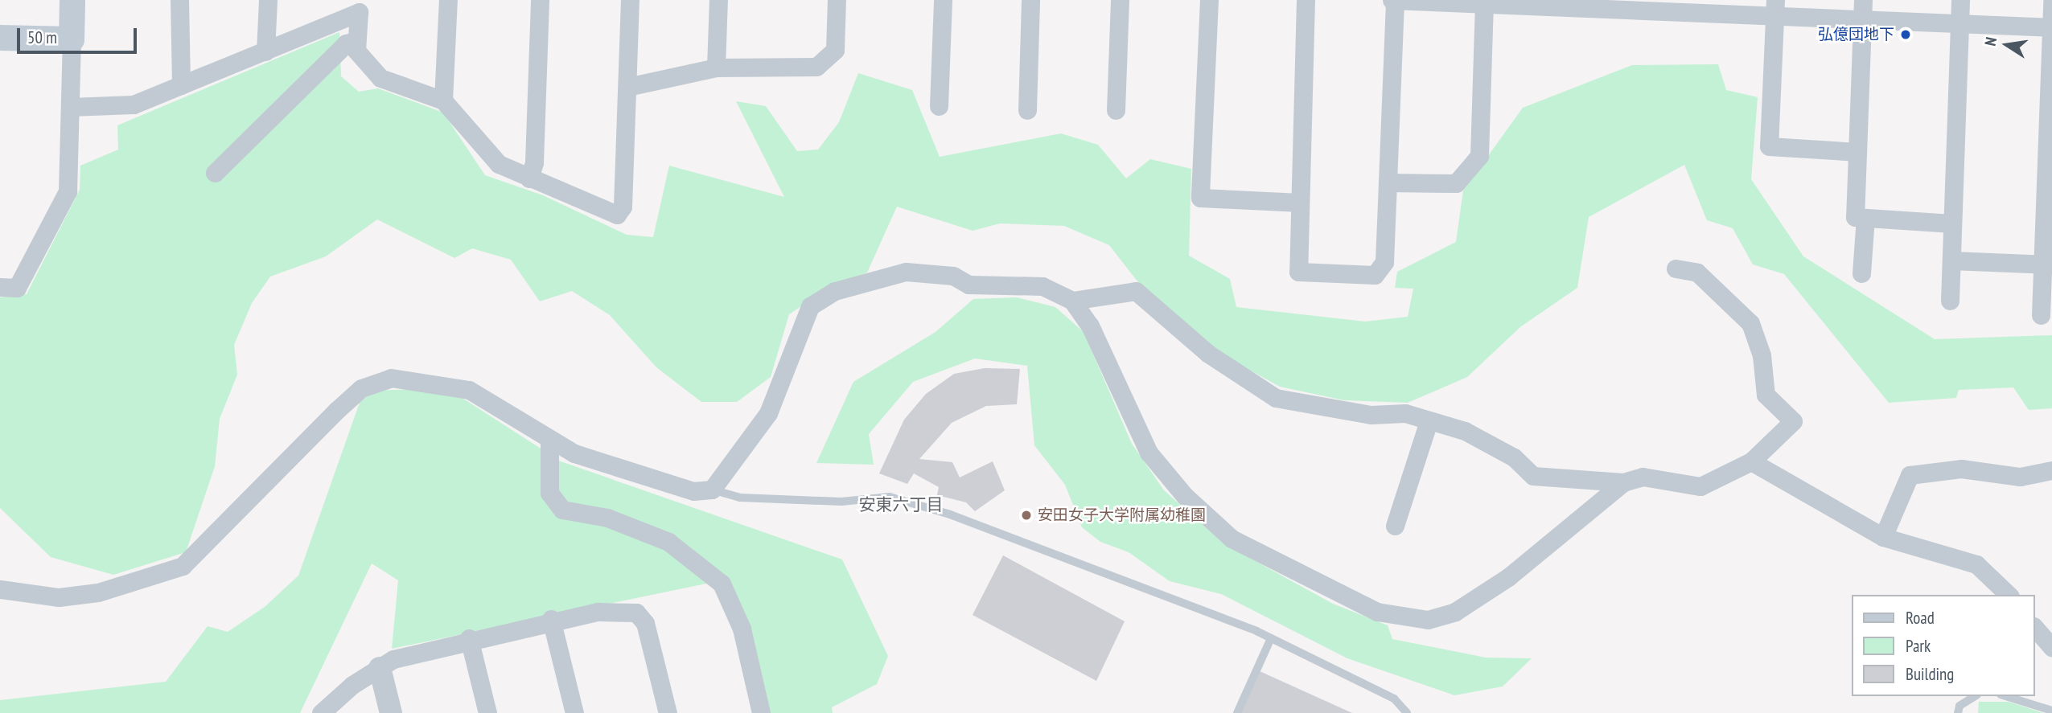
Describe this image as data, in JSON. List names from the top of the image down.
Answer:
{
  "districts": ["安東六丁目"],
  "places": ["弘億団地下", "安田女子大学附属幼稚園"],
  "legend": ["Road", "Park", "Building"],
  "scale_bar": "50 m",
  "north": "left"
}
